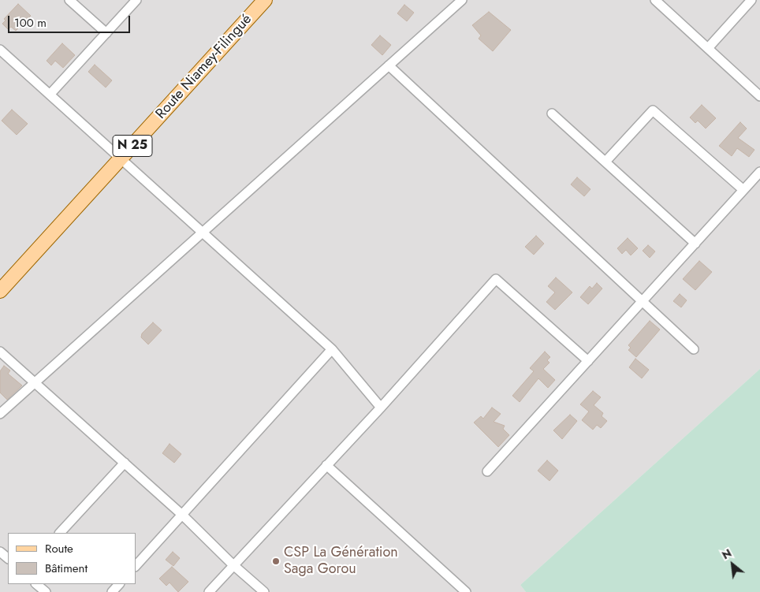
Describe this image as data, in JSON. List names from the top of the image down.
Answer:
{
  "streets": {
    "main road": ["Route Niamey-Filingué", "N 25"]
  },
  "places": ["CSP La Génération Saga Gorou"],
  "legend": ["Route", "Bâtiment"],
  "scale_bar": "100 m",
  "north": "top left"
}
